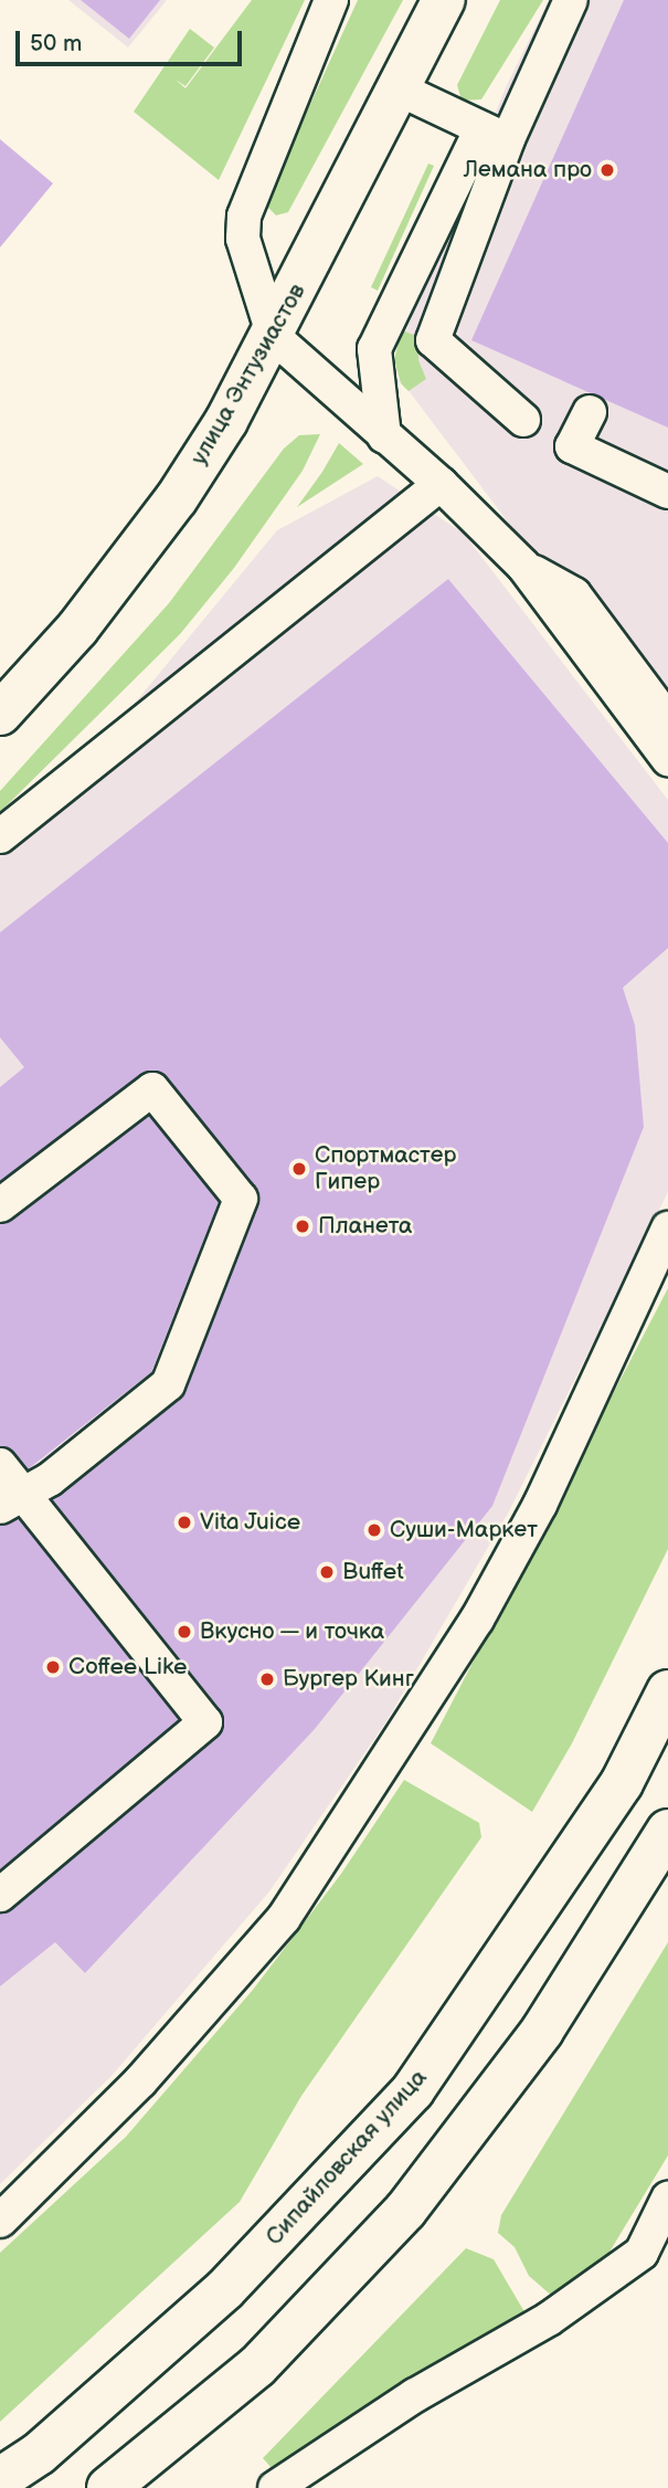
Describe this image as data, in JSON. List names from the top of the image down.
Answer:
{
  "streets": {
    "main road": ["улица Энтузиастов", "Сипайловская улица"]
  },
  "places": [
    "Лемана про",
    "Спортмастер Гипер",
    "Планета",
    "Vita Juice",
    "Суши-Маркет",
    "Buffet",
    "Вкусно — и точка",
    "Coffee Like",
    "Бургер Кинг"
  ],
  "scale_bar": "50 m"
}
